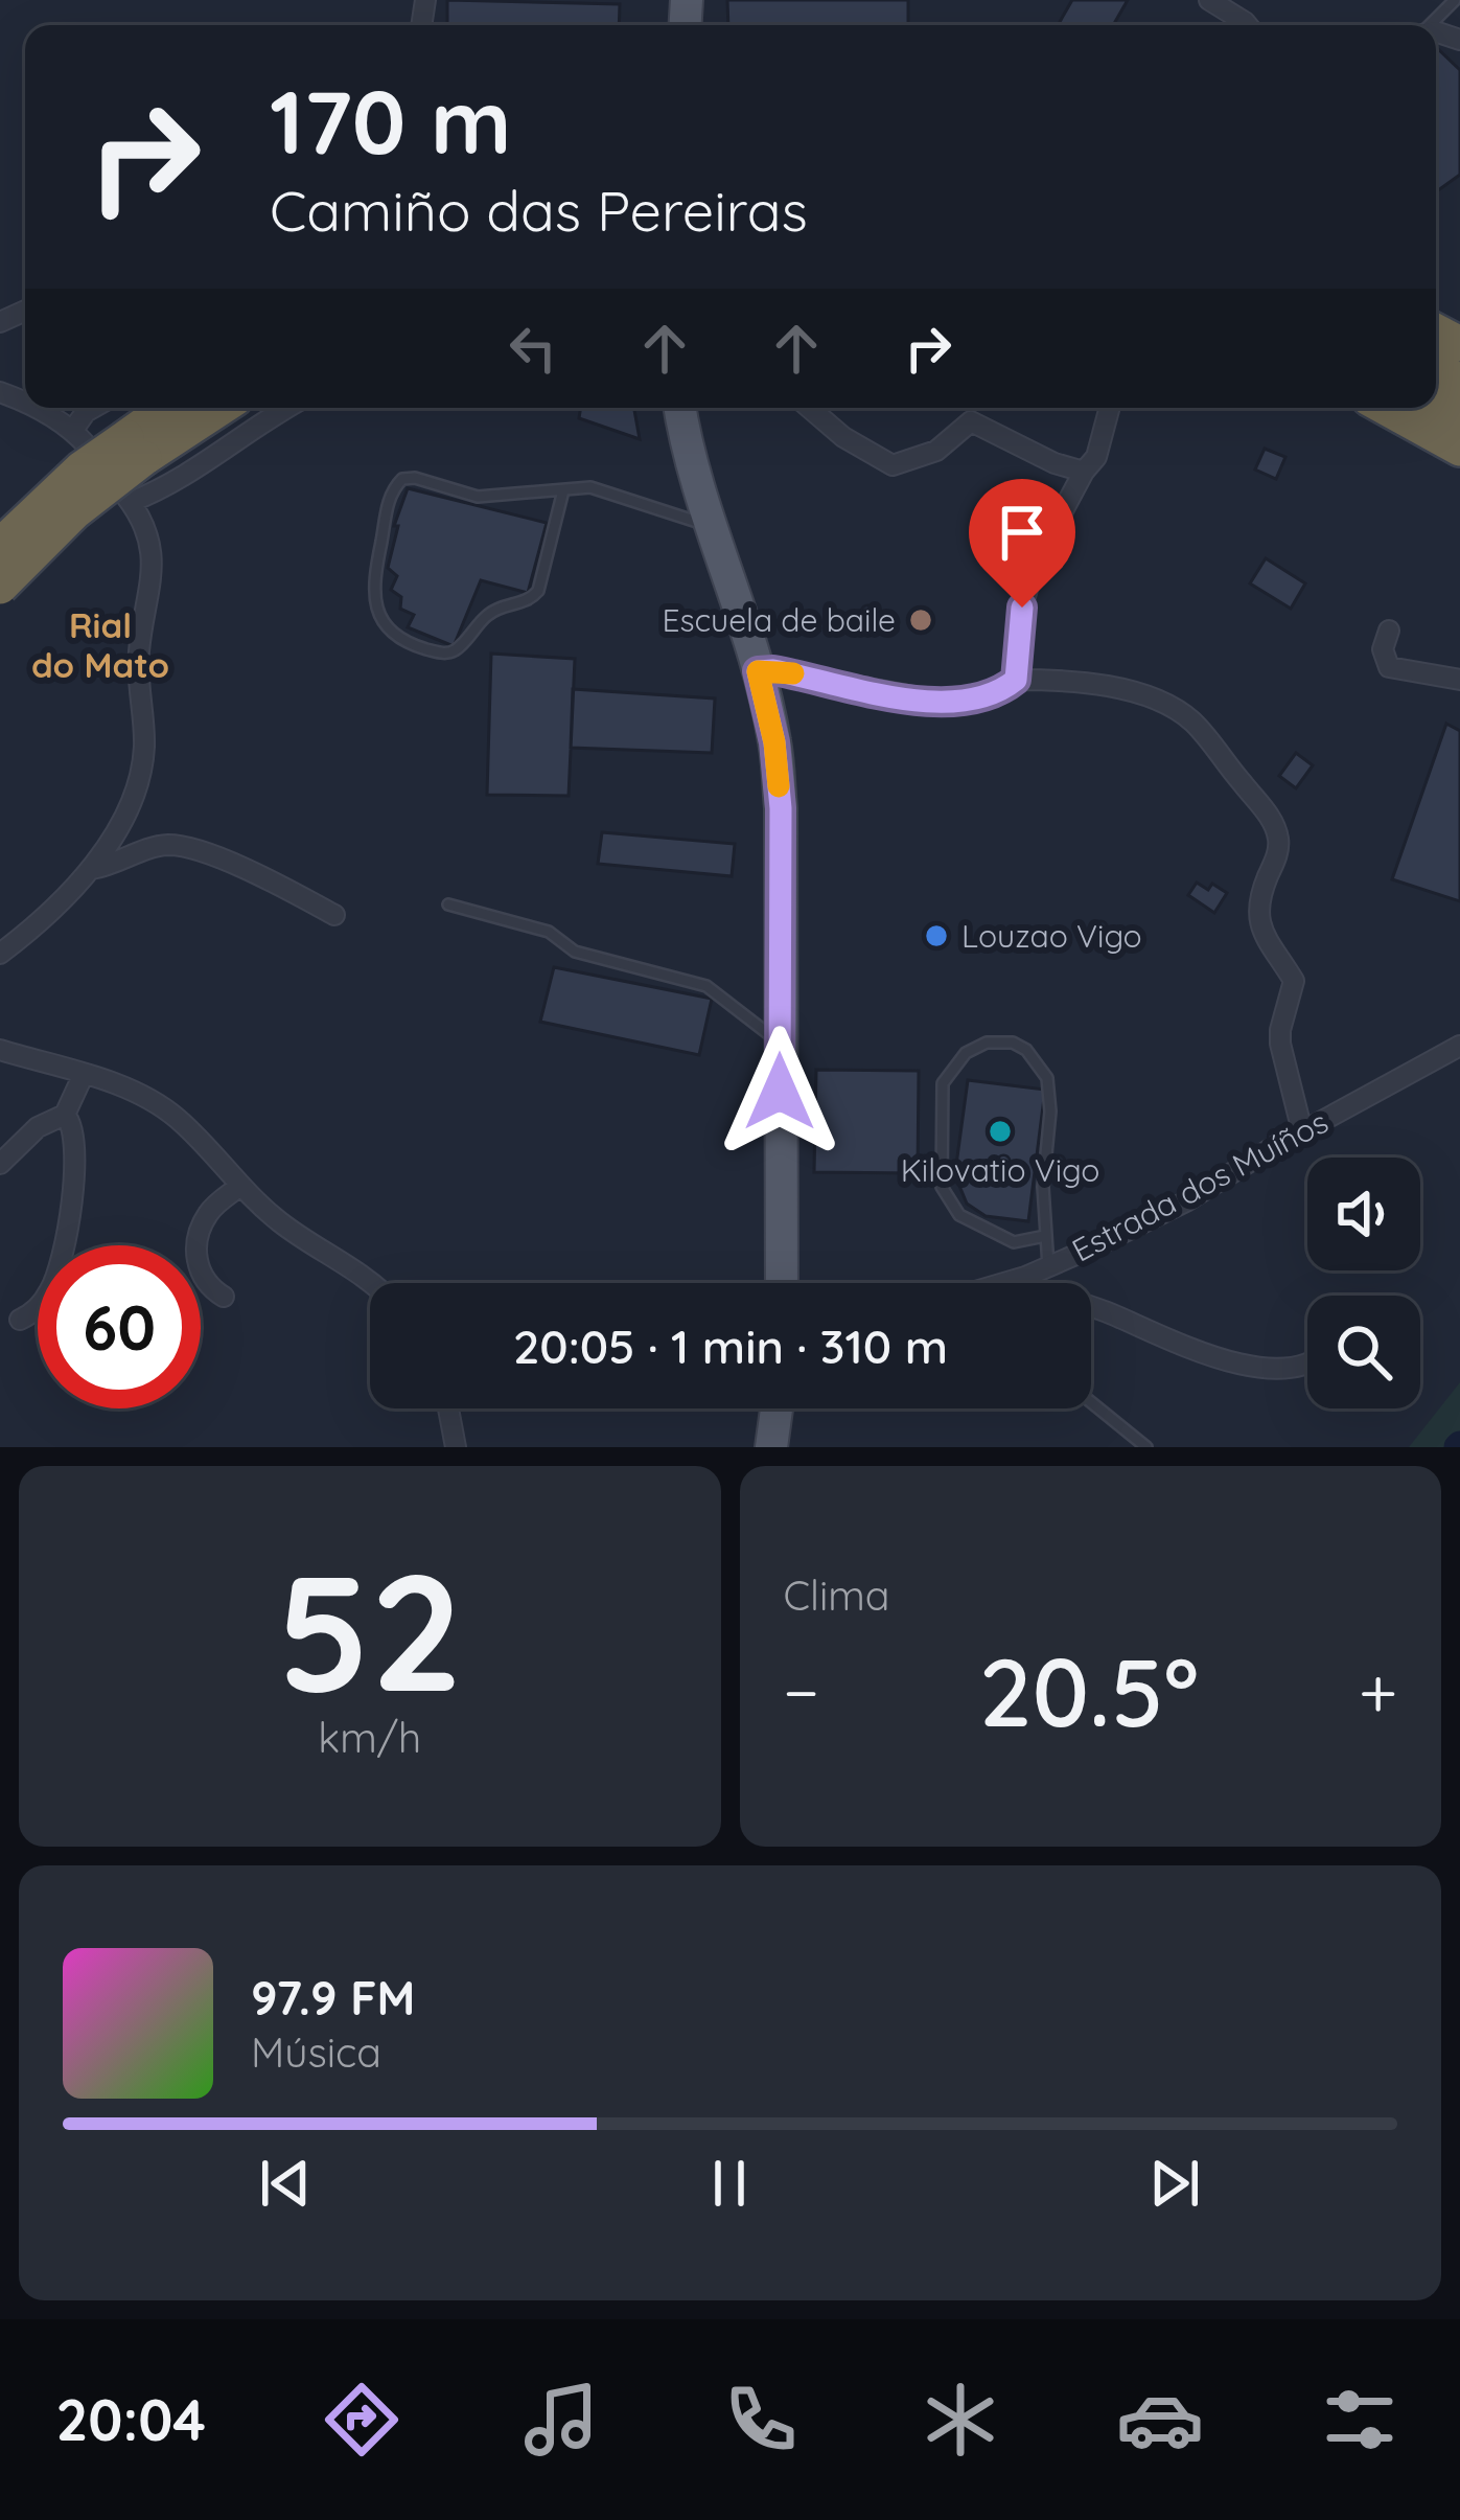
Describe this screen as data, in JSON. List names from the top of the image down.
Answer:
{
  "streets": {
    "street": ["Estrada dos Muíños"]
  },
  "districts": ["Rial do Mato"],
  "places": ["Escuela de baile", "Louzao Vigo", "Kilovatio Vigo"],
  "page": {
    "turn": ["170 m", "Camiño das Pereiras"],
    "limit": "60",
    "trip": "20:05 · 1 min · 310 m",
    "tile": [
      ["52", "km/h"],
      "Clima"
    ],
    "heat": ["−", "20.5°", "+"],
    "song": ["97.9 FM", "Música"],
    "tabs": "20:04"
  }
}
